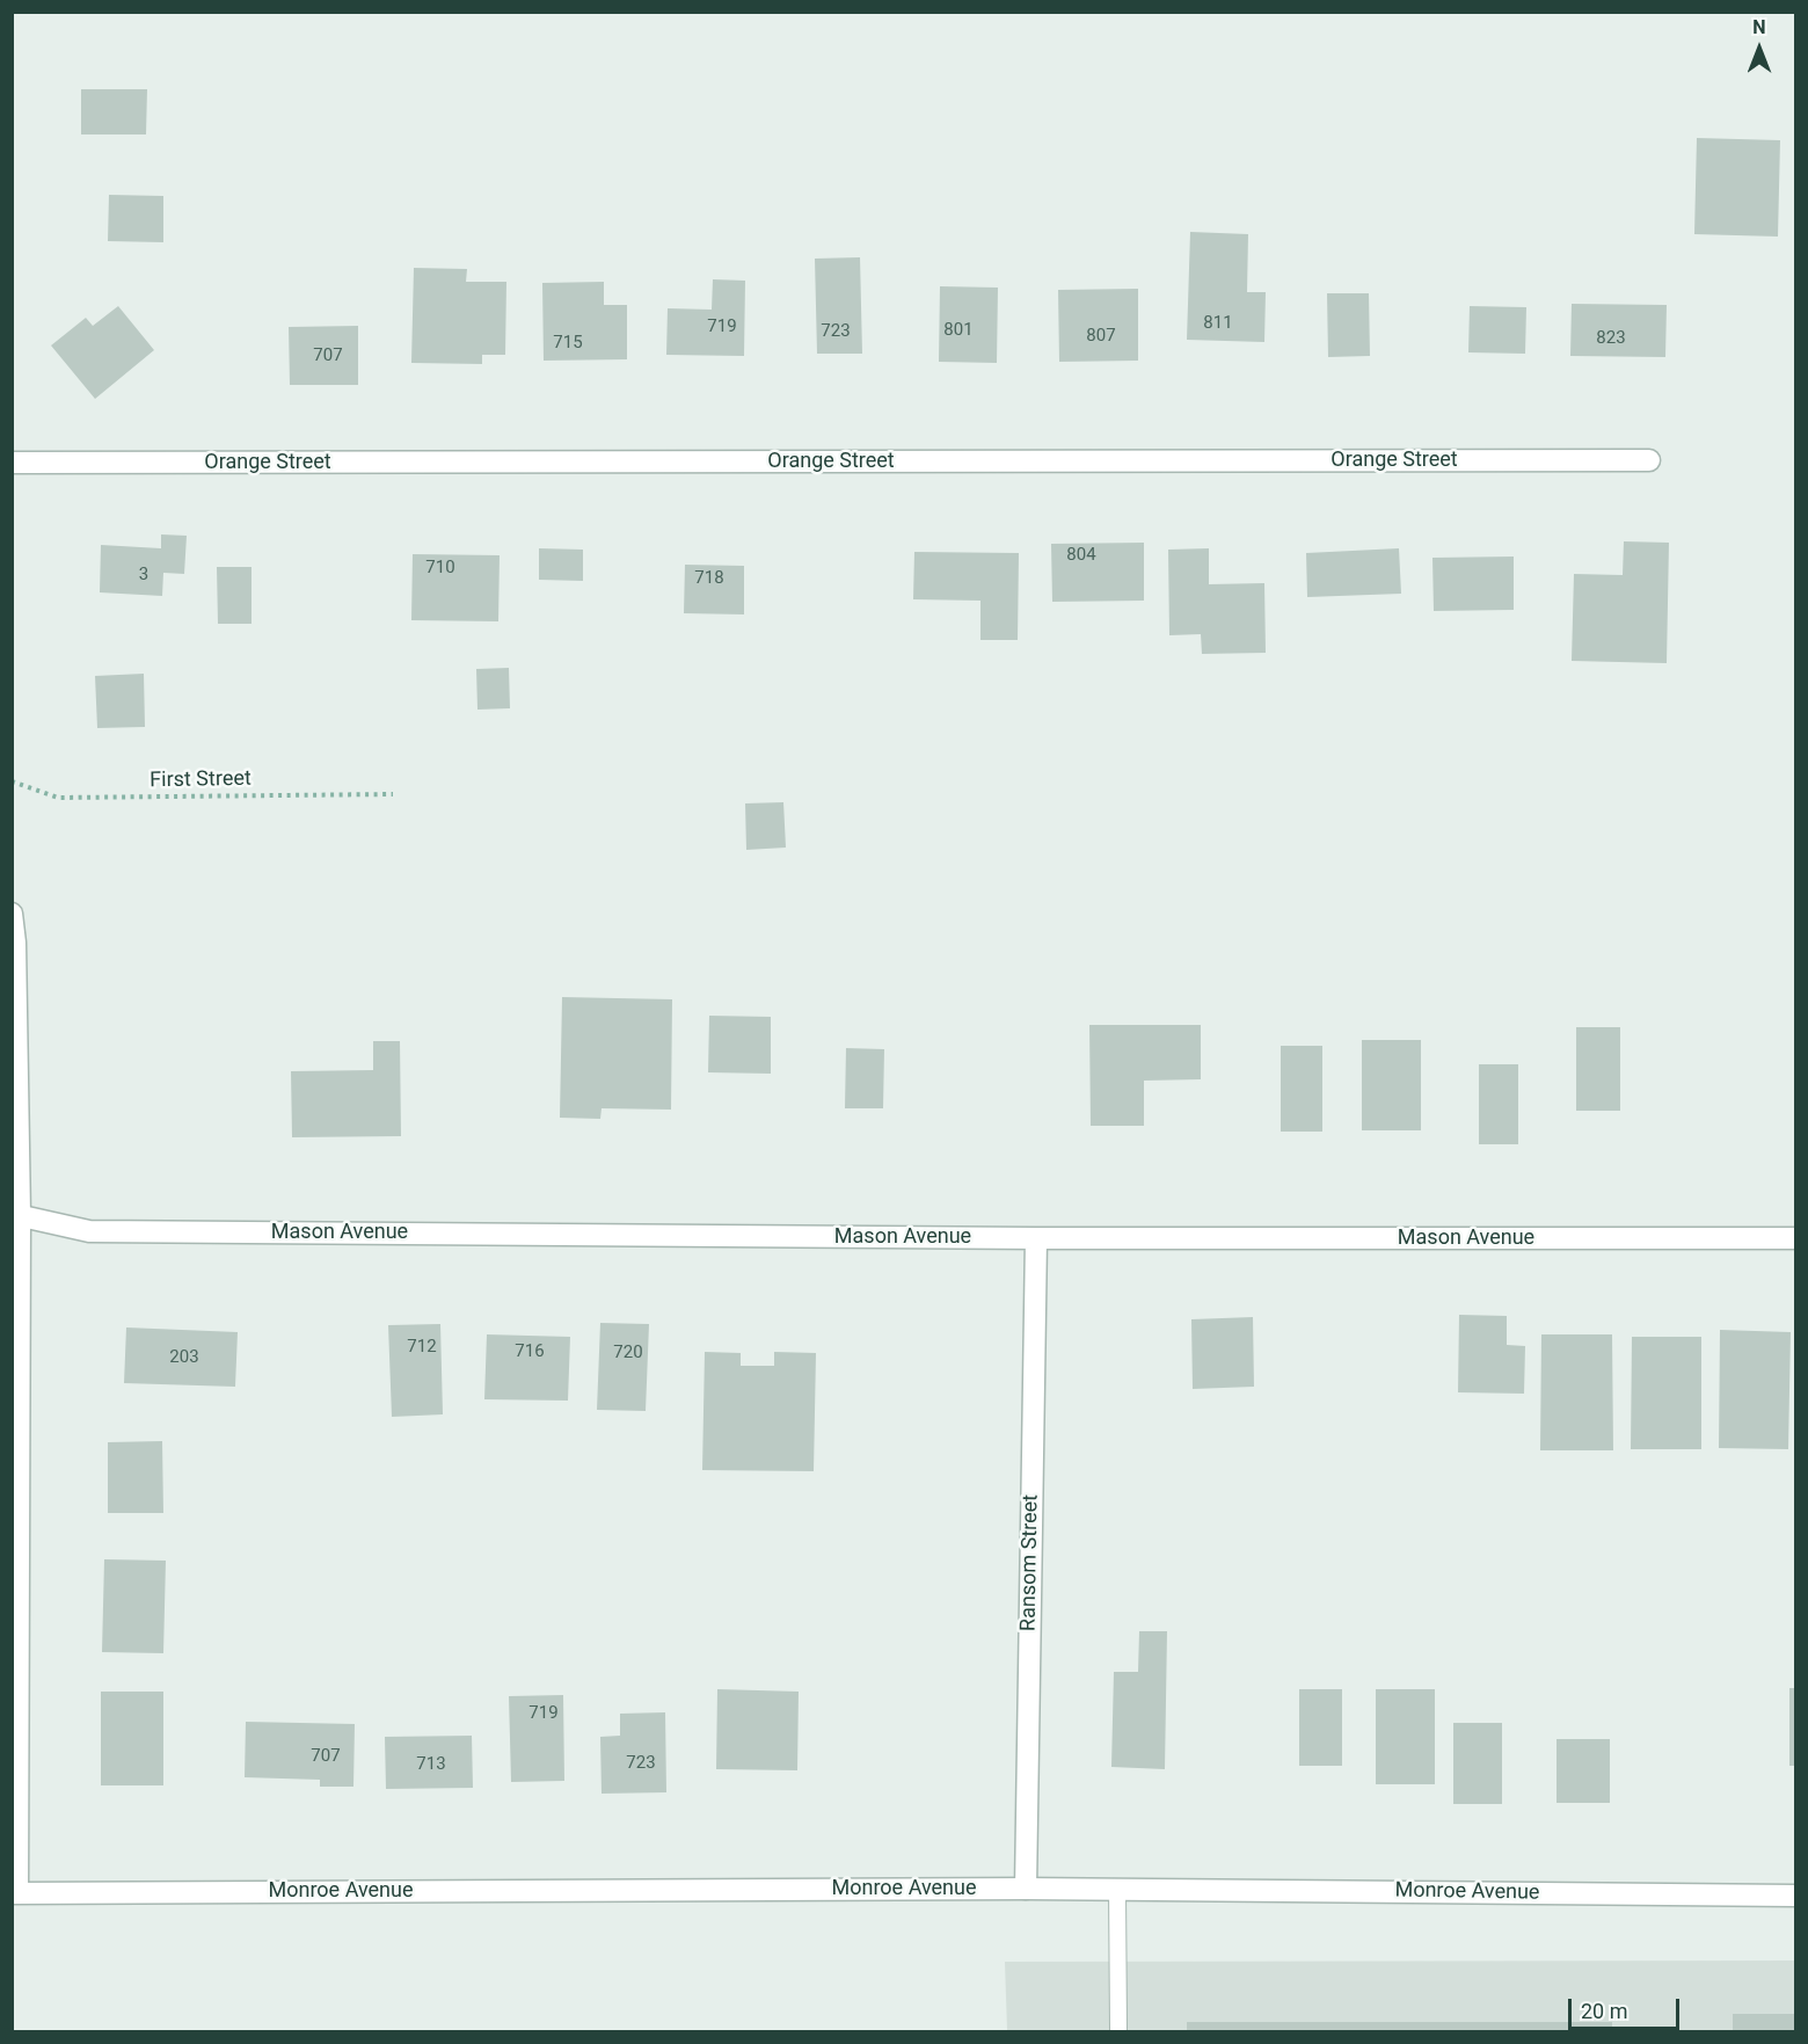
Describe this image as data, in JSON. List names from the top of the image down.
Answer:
{
  "streets": {
    "street": [
      "Orange Street",
      "Mason Avenue",
      "Ransom Street",
      "Monroe Avenue"
    ],
    "path": ["First Street"]
  },
  "crossings": [
    ["Mason Avenue", "Ransom Street"],
    ["Ransom Street", "Monroe Avenue"]
  ],
  "house_numbers": [
    "811",
    "719",
    "801",
    "723",
    "807",
    "823",
    "715",
    "707",
    "804",
    "710",
    "3",
    "718",
    "712",
    "716",
    "720",
    "203",
    "719",
    "707",
    "723",
    "713"
  ],
  "scale_bar": "20 m",
  "north": "top"
}
